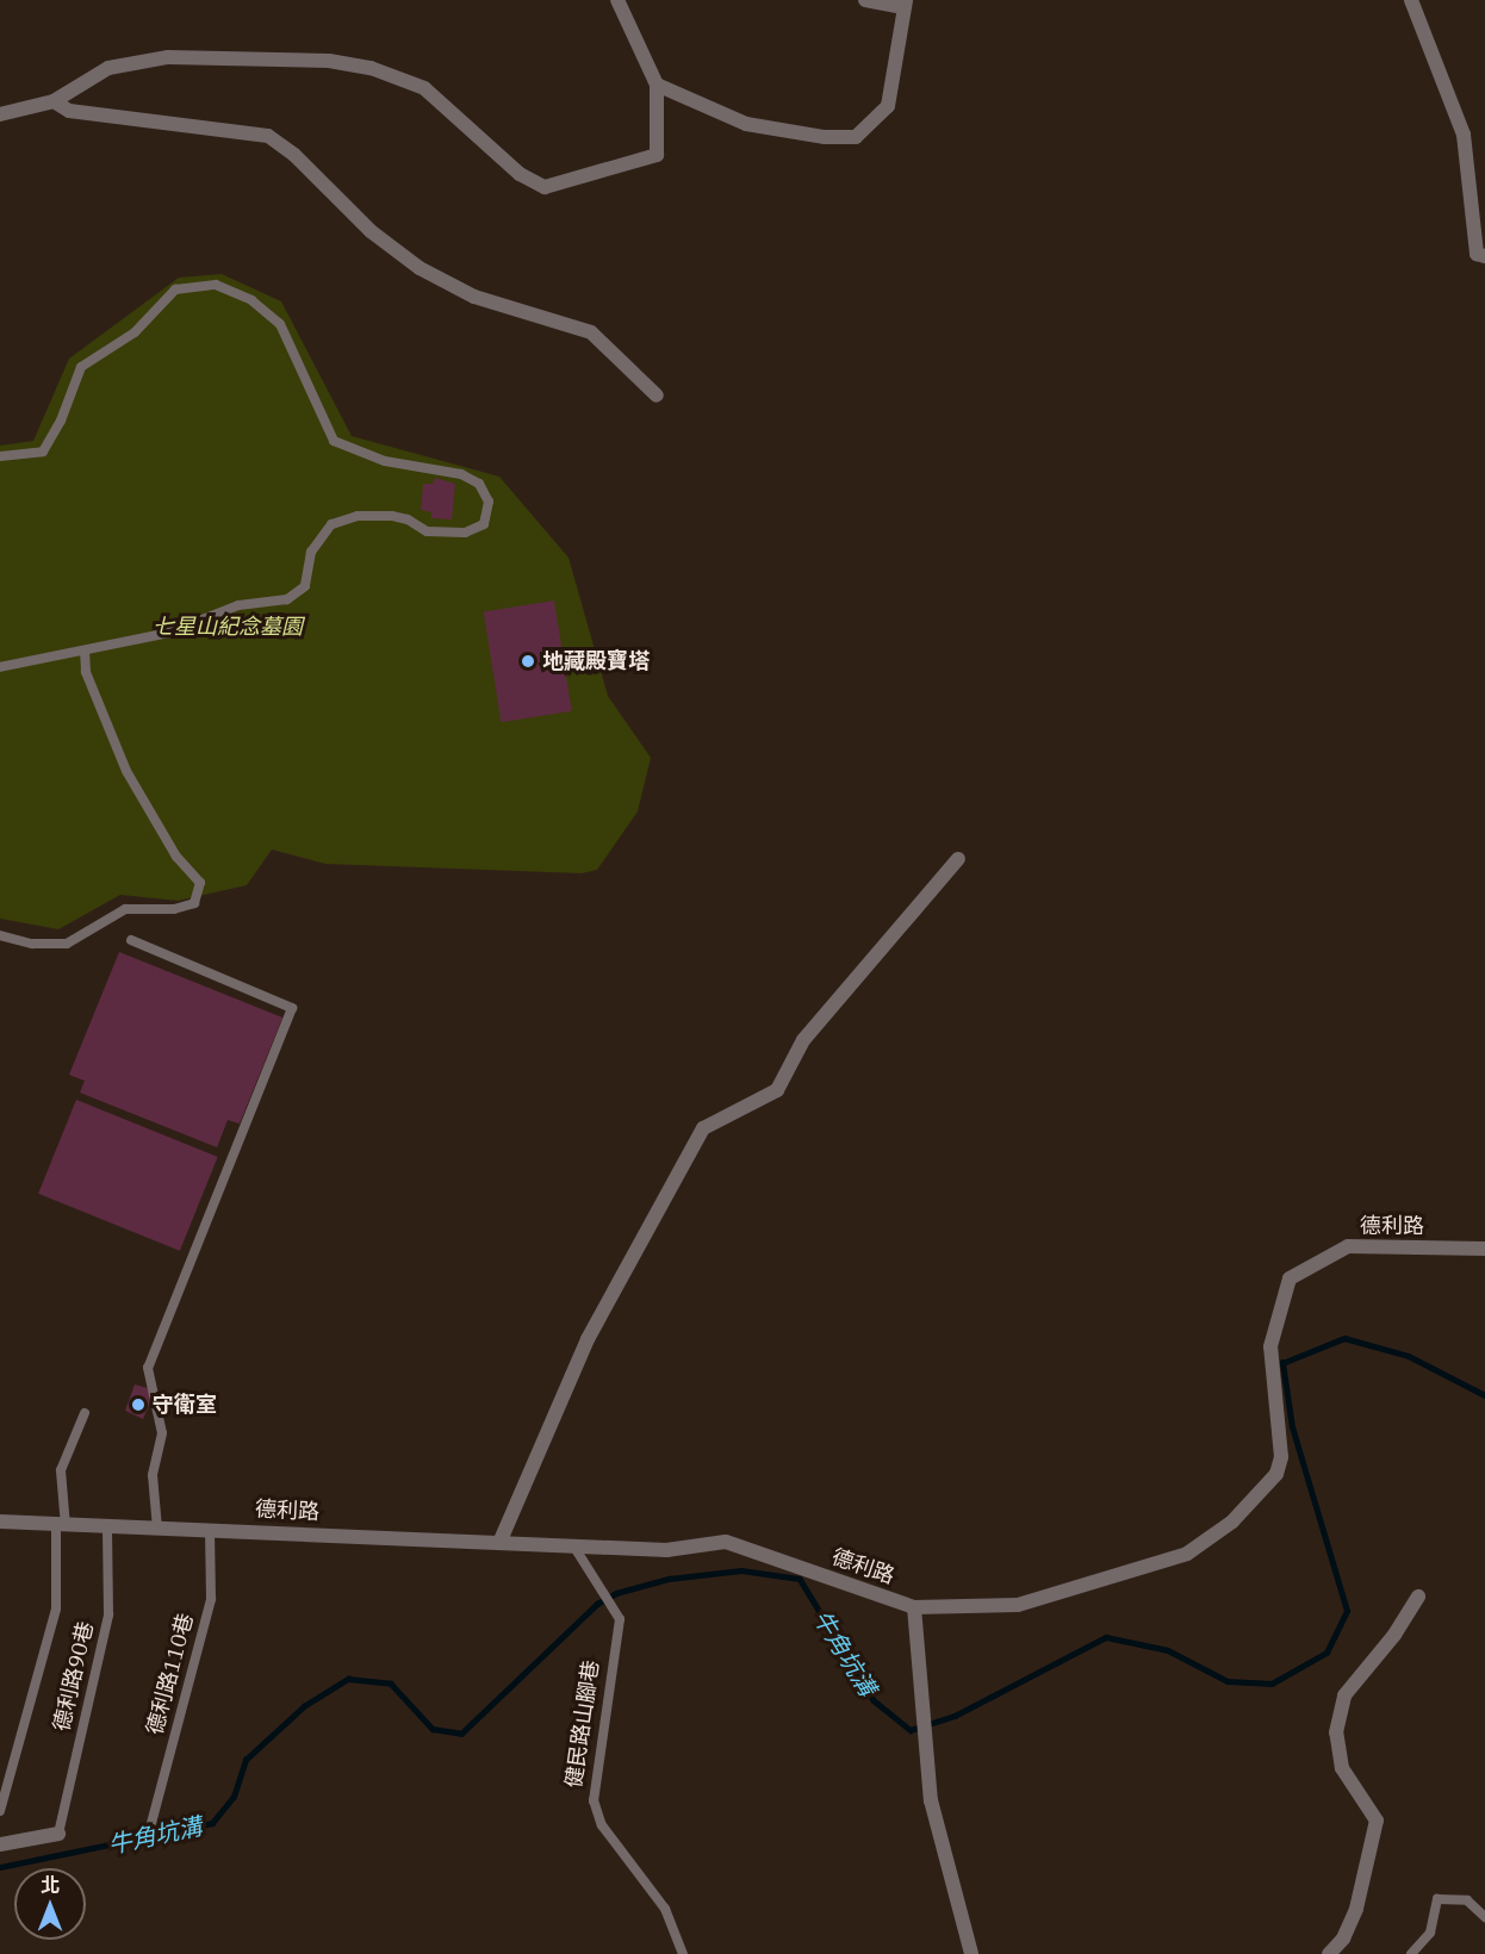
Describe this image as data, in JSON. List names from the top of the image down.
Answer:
{
  "streets": {
    "street": ["德利路"],
    "lane": ["德利路110巷", "德利路90巷", "健民路山腳巷"]
  },
  "crossings": [
    ["德利路", "德利路110巷"],
    ["德利路", "德利路90巷"],
    ["德利路", "健民路山腳巷"]
  ],
  "water": ["牛角坑溝"],
  "parks": ["七星山紀念墓園"],
  "places": ["地藏殿寶塔", "守衛室"],
  "north": "top"
}
